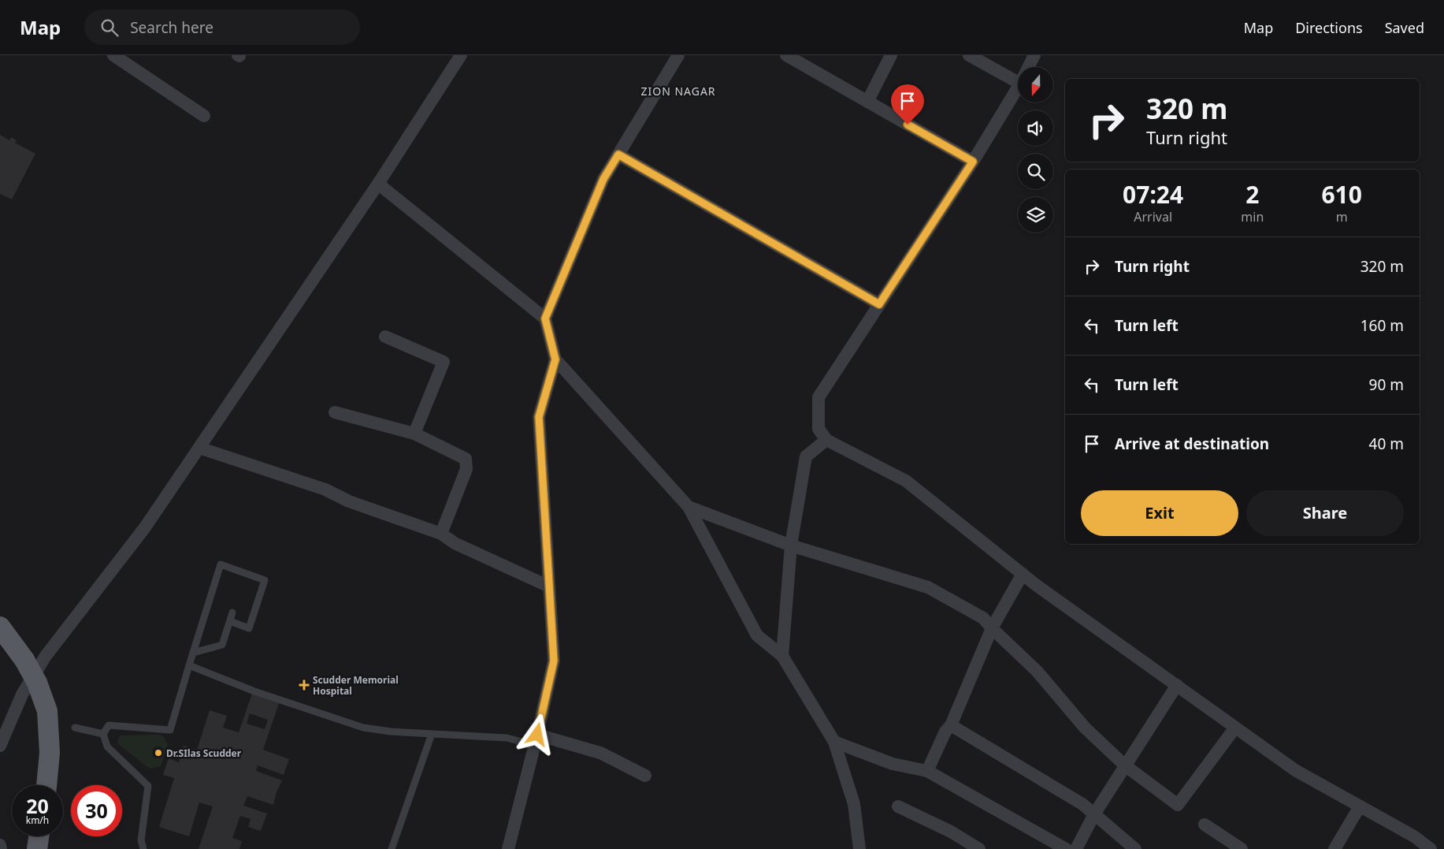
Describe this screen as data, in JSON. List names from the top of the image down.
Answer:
{
  "districts": ["ZION NAGAR"],
  "places": {
    "health": ["Scudder Memorial Hospital"],
    "other": ["Dr.SIlas Scudder"]
  },
  "north": "bottom",
  "page": {
    "header": "Map",
    "search": "Search here",
    "nav": ["Map", "Directions", "Saved"],
    "turn": ["320 m", "Turn right"],
    "eta": [
      "07:24",
      "Arrival",
      "2",
      "min",
      "610",
      "m"
    ],
    "list": [
      {
        "name": "Turn right",
        "value": "320 m"
      },
      {
        "name": "Turn left",
        "value": "160 m"
      },
      {
        "name": "Turn left",
        "value": "90 m"
      },
      {
        "name": "Arrive at destination",
        "value": "40 m"
      }
    ],
    "buttons": ["Exit", "Share"],
    "speed": "20 km/h",
    "limit": "30"
  }
}
